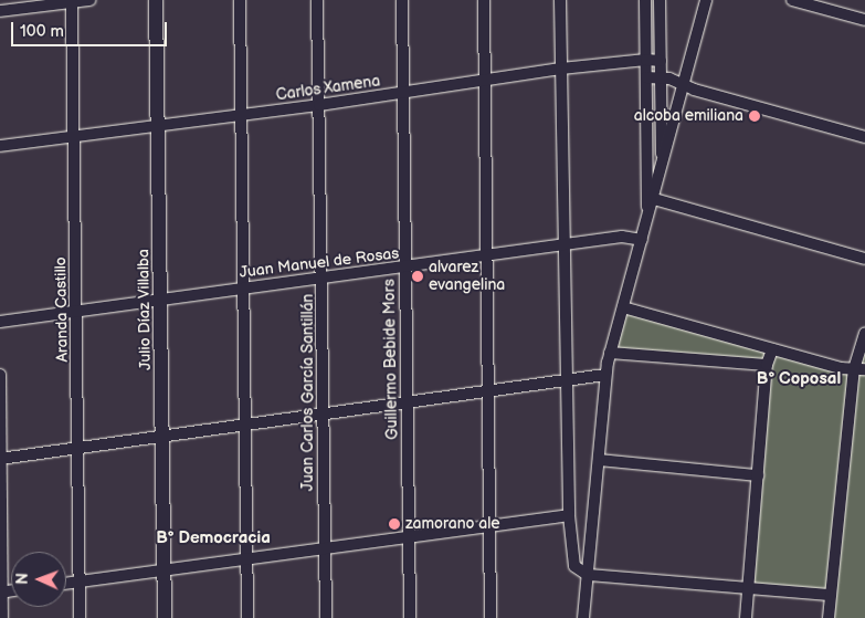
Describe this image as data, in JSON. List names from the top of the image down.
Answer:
{
  "streets": {
    "street": [
      "Carlos Xamena",
      "Juan Manuel de Rosas",
      "Aranda Castillo",
      "Julio Díaz Villalba",
      "Guillermo Bebide Mors",
      "Juan Carlos García Santillán"
    ]
  },
  "crossings": [
    ["Carlos Xamena", "Aranda Castillo"],
    ["Carlos Xamena", "Julio Díaz Villalba"],
    ["Carlos Xamena", "Guillermo Bebide Mors"],
    ["Carlos Xamena", "Juan Carlos García Santillán"],
    ["Juan Manuel de Rosas", "Aranda Castillo"],
    ["Juan Manuel de Rosas", "Julio Díaz Villalba"],
    ["Juan Manuel de Rosas", "Guillermo Bebide Mors"],
    ["Juan Manuel de Rosas", "Juan Carlos García Santillán"]
  ],
  "districts": ["B° Coposal", "B° Democracia"],
  "places": ["alcoba emiliana", "alvarez evangelina", "zamorano ale"],
  "scale_bar": "100 m",
  "north": "left"
}
